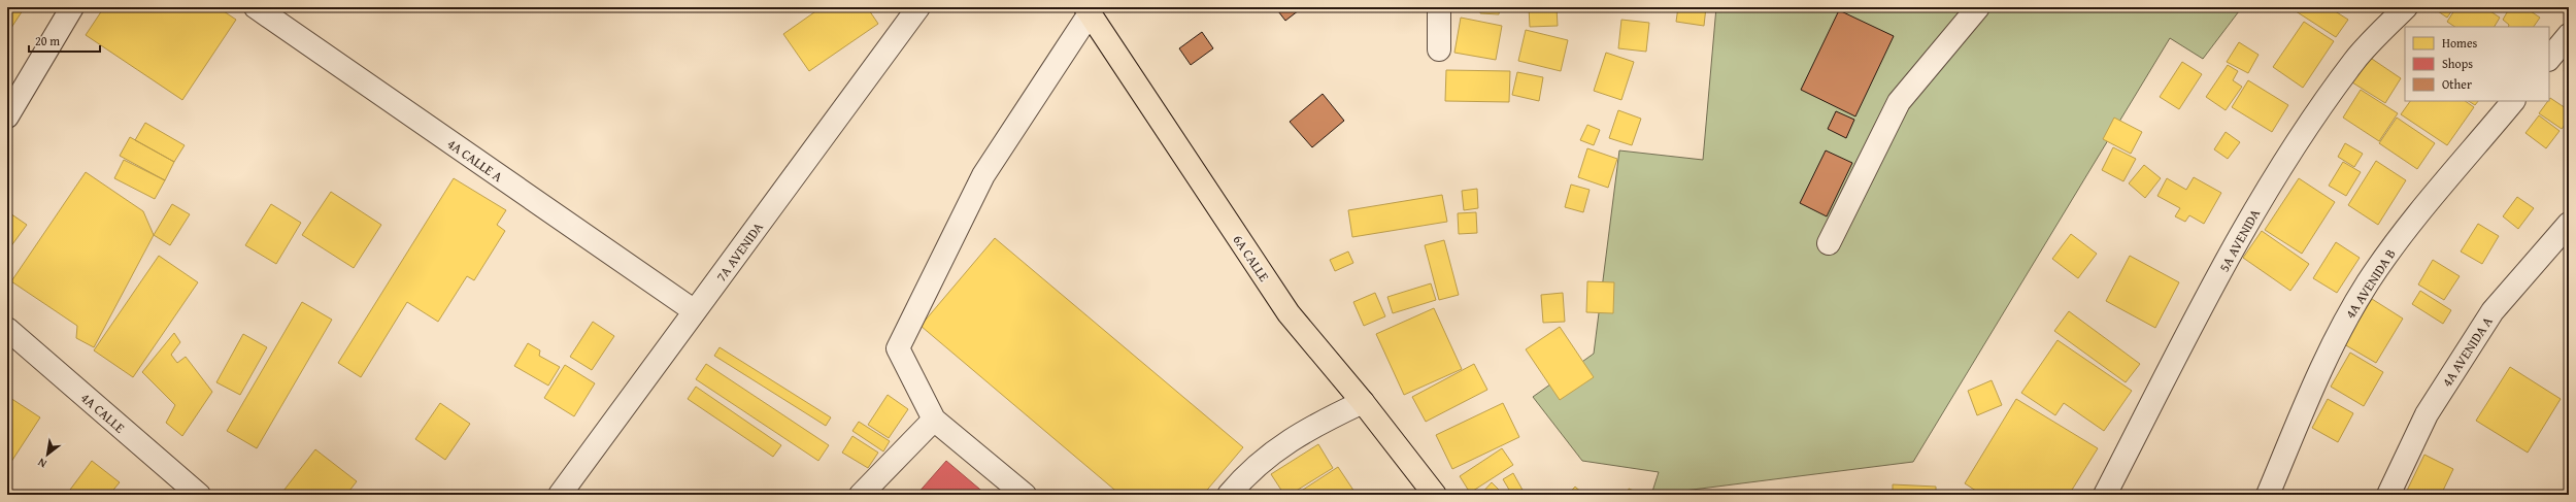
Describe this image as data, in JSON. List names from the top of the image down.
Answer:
{
  "streets": {
    "main road": ["6A CALLE"],
    "street": [
      "4A CALLE A",
      "5A AVENIDA",
      "7A AVENIDA",
      "4A AVENIDA B",
      "4A AVENIDA A",
      "4A CALLE"
    ]
  },
  "crossings": [
    ["4A CALLE A", "7A AVENIDA"]
  ],
  "legend": ["Homes", "Shops", "Other"],
  "scale_bar": "20 m",
  "north": "bottom left"
}
